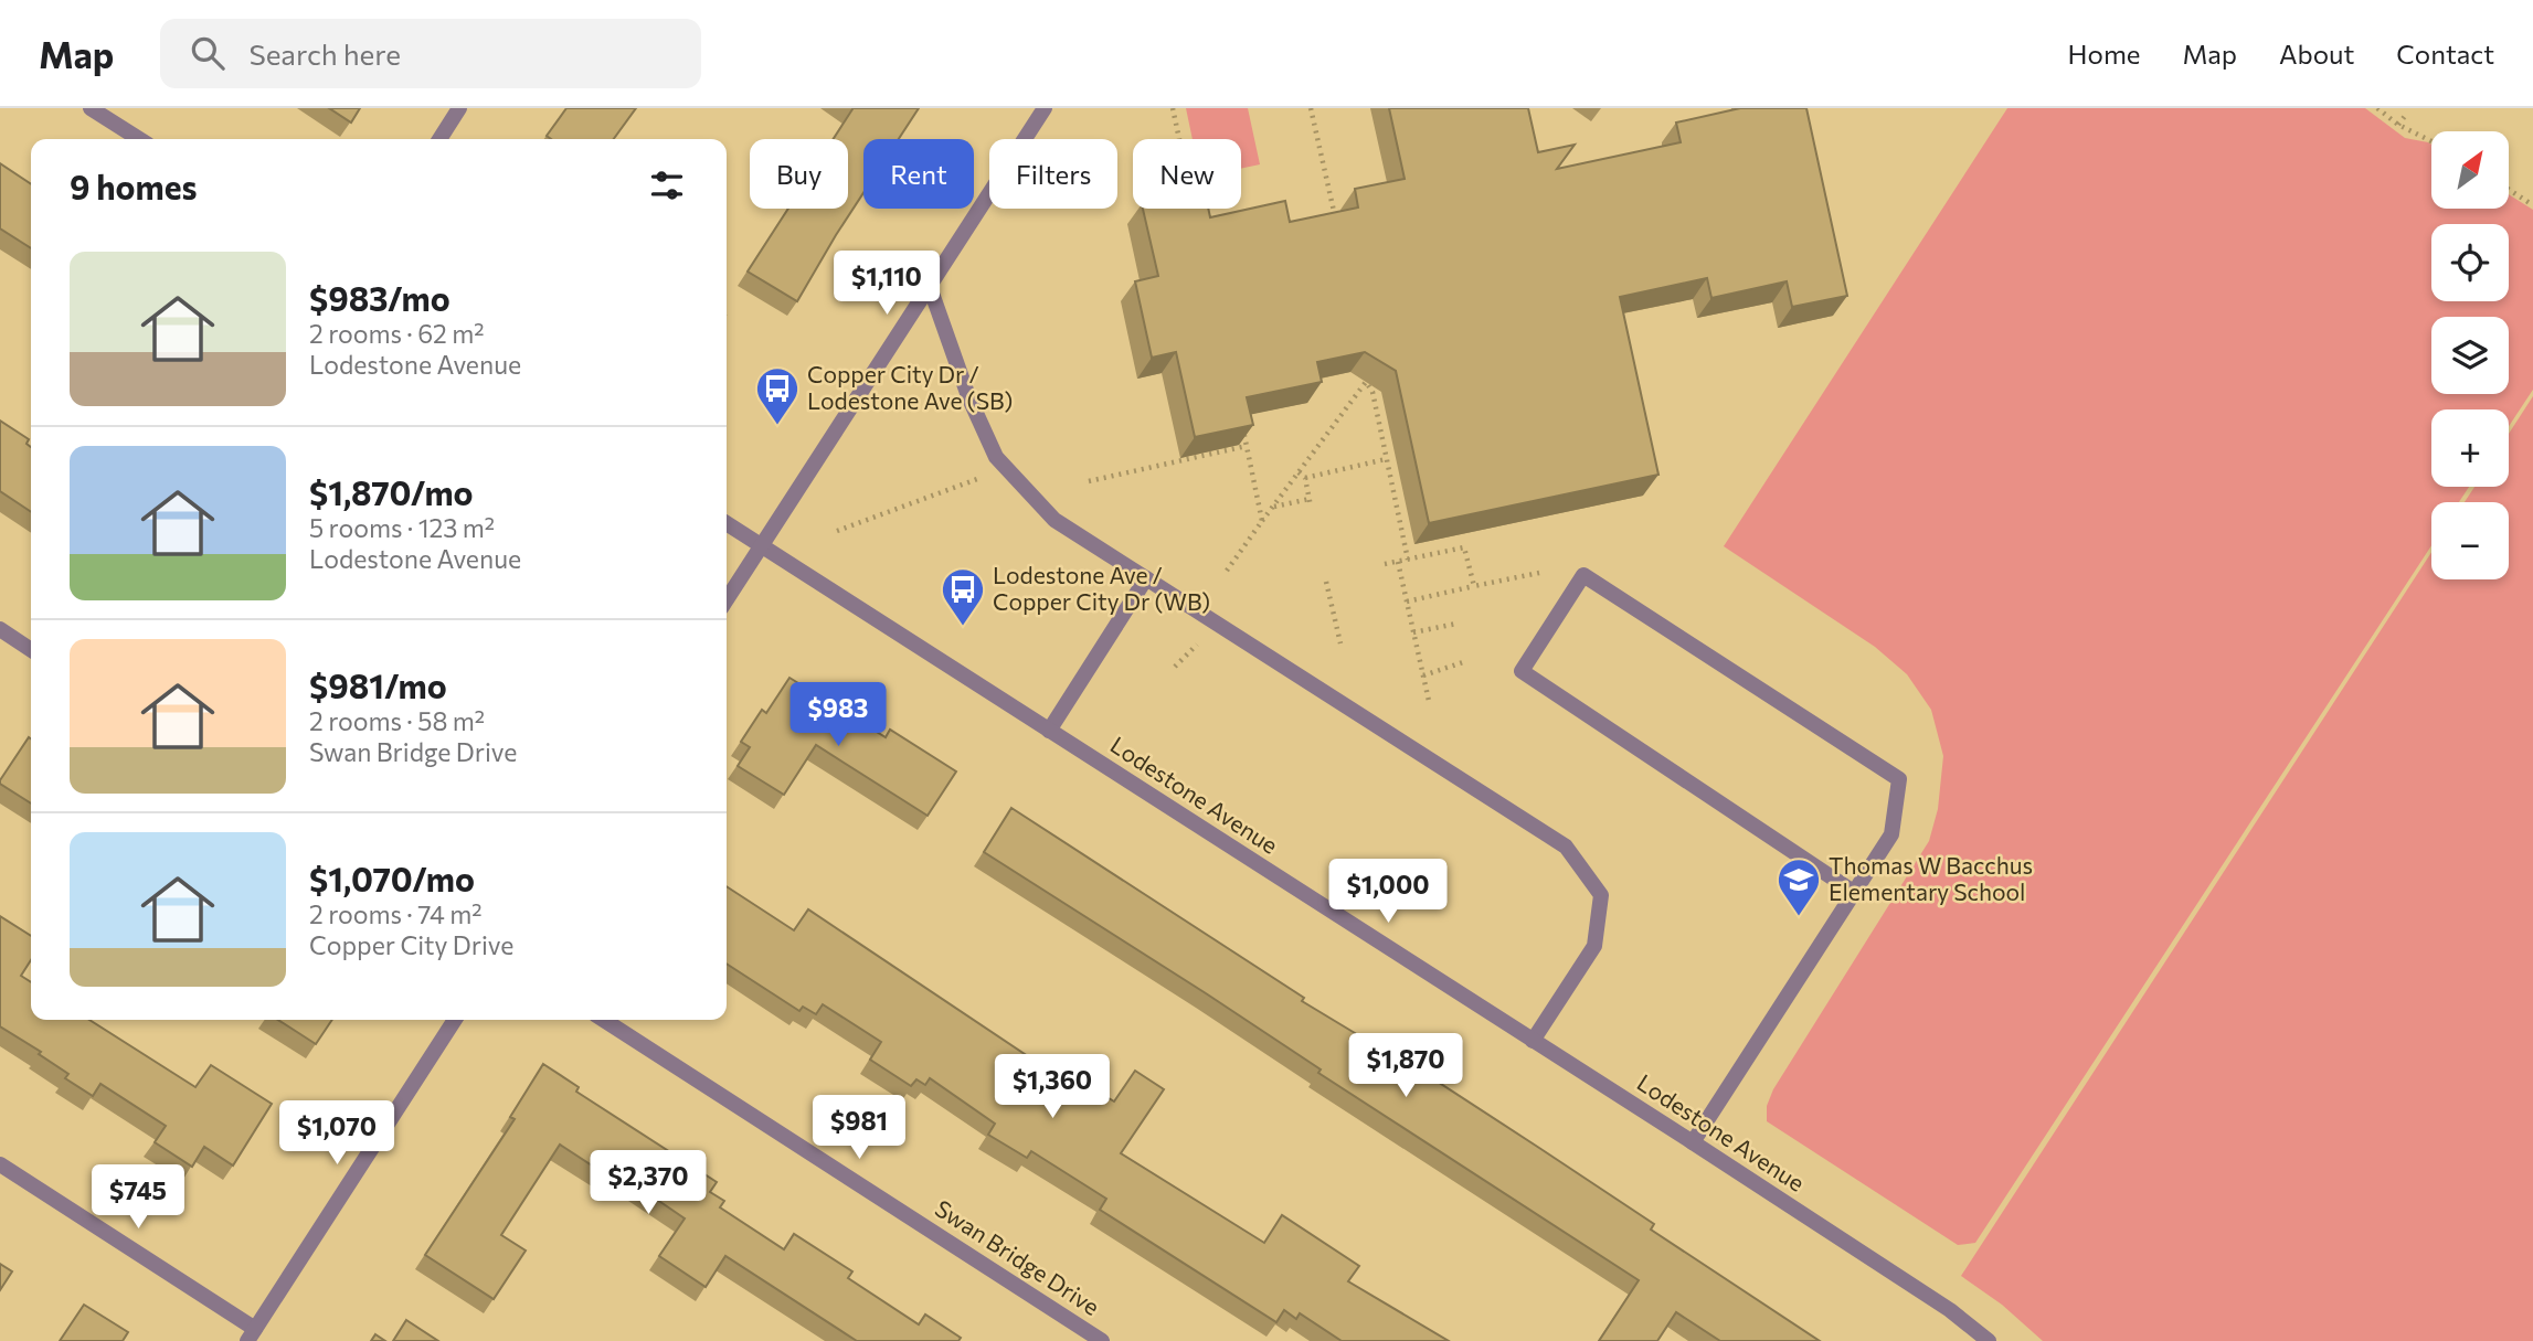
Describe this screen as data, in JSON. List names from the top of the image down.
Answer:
{
  "streets": {
    "street": ["Lodestone Avenue", "Swan Bridge Drive"]
  },
  "places": {
    "bus stop": ["Copper City Dr / Lodestone Ave (SB)", "Lodestone Ave / Copper City Dr (WB)"],
    "school or university": ["Thomas W Bacchus Elementary School"]
  },
  "north": "top right",
  "page": {
    "header": "Map",
    "search": "Search here",
    "nav": [
      "Home",
      "Map",
      "About",
      "Contact"
    ],
    "map_buttons": ["+", "−"],
    "chip": [
      "Buy",
      "Rent",
      "Filters",
      "New"
    ],
    "heading": "9 homes",
    "list": [
      {
        "name": "$983/mo",
        "note": "2 rooms · 62 m² · Lodestone Avenue"
      },
      {
        "name": "$1,870/mo",
        "note": "5 rooms · 123 m² · Lodestone Avenue"
      },
      {
        "name": "$981/mo",
        "note": "2 rooms · 58 m² · Swan Bridge Drive"
      },
      {
        "name": "$1,070/mo",
        "note": "2 rooms · 74 m² · Copper City Drive"
      }
    ],
    "price": [
      "$1,110",
      "$983",
      "$1,000",
      "$1,870",
      "$1,360",
      "$981",
      "$1,070",
      "$2,370",
      "$745"
    ]
  }
}
